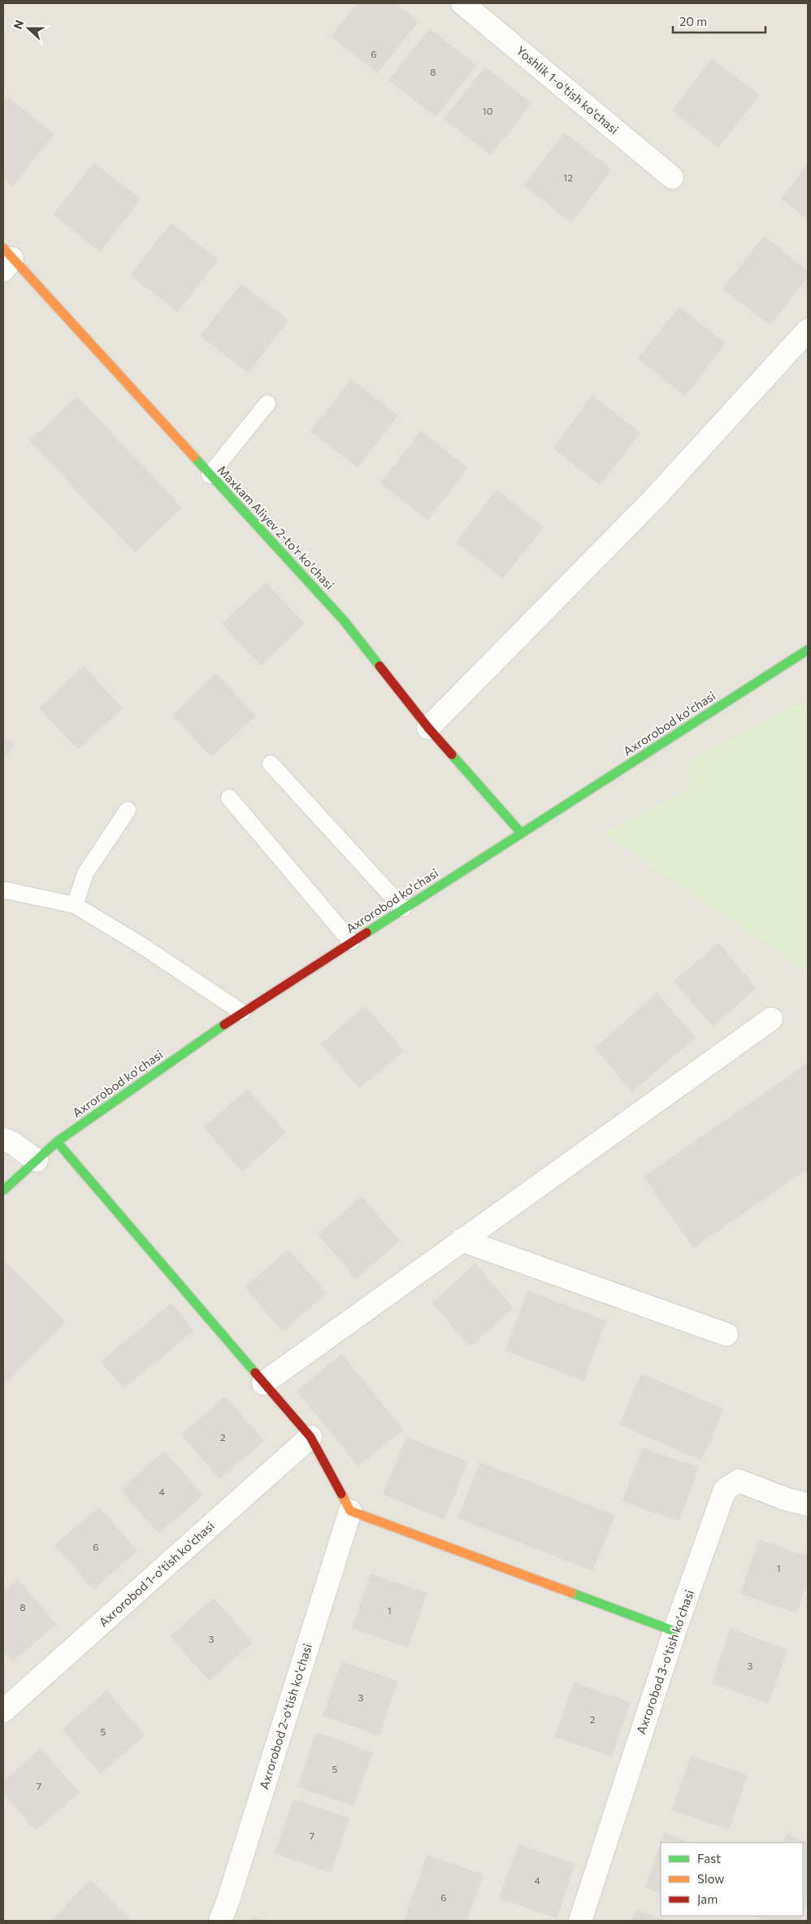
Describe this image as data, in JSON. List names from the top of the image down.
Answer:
{
  "streets": {
    "street": [
      "Yoshlik 1-o'tish ko'chasi",
      "Maxkam Aliyev 2-to'r ko'chasi",
      "Axrorobod ko'chasi",
      "Axrorobod 1-o'tish ko'chasi",
      "Axrorobod 3-o'tish ko'chasi",
      "Axrorobod 2-o'tish ko'chasi"
    ]
  },
  "crossings": [
    ["Maxkam Aliyev 2-to'r ko'chasi", "Axrorobod ko'chasi"]
  ],
  "house_numbers": [
    "6",
    "8",
    "10",
    "12",
    "2",
    "4",
    "6",
    "1",
    "8",
    "1",
    "3",
    "3",
    "3",
    "2",
    "5",
    "5",
    "7",
    "7",
    "4",
    "6"
  ],
  "legend": ["Fast", "Slow", "Jam"],
  "scale_bar": "20 m",
  "north": "left"
}
